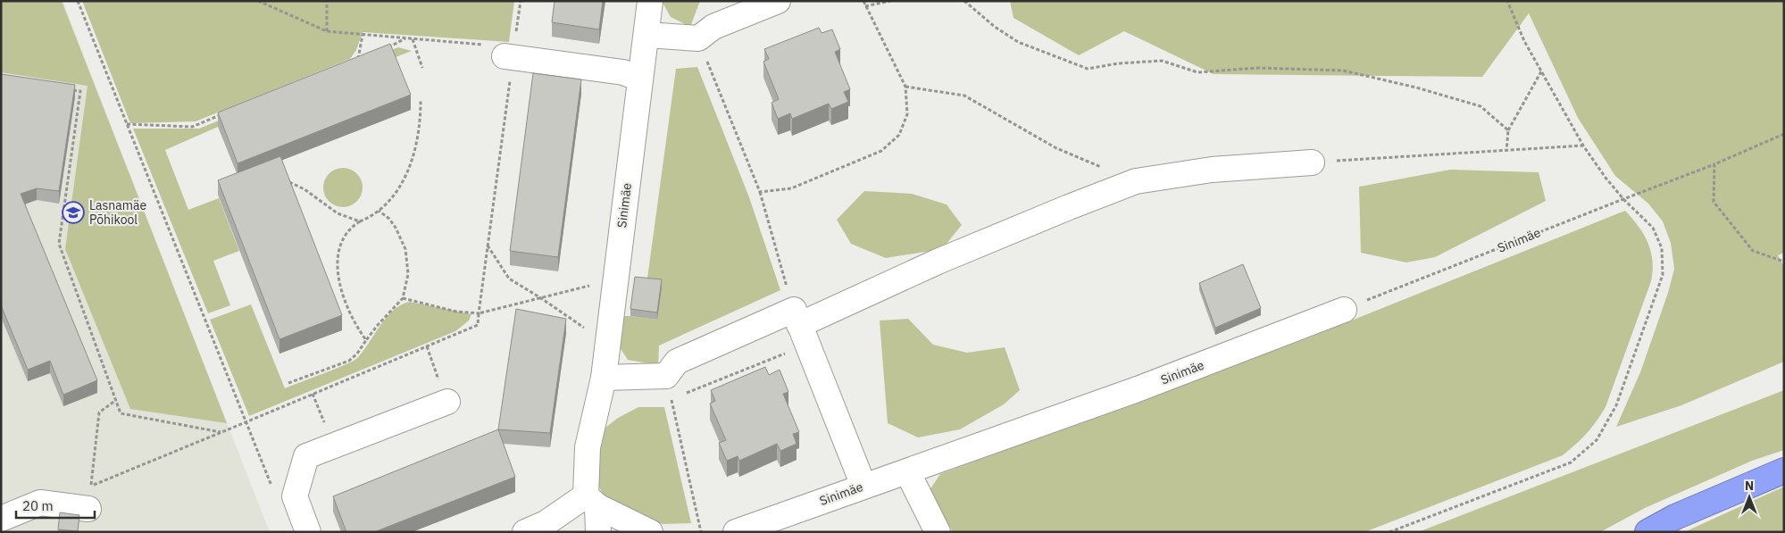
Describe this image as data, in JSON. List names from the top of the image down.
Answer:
{
  "streets": {
    "street": ["Sinimäe"]
  },
  "places": {
    "school or university": ["Lasnamäe Põhikool"]
  },
  "scale_bar": "20 m",
  "north": "top"
}
